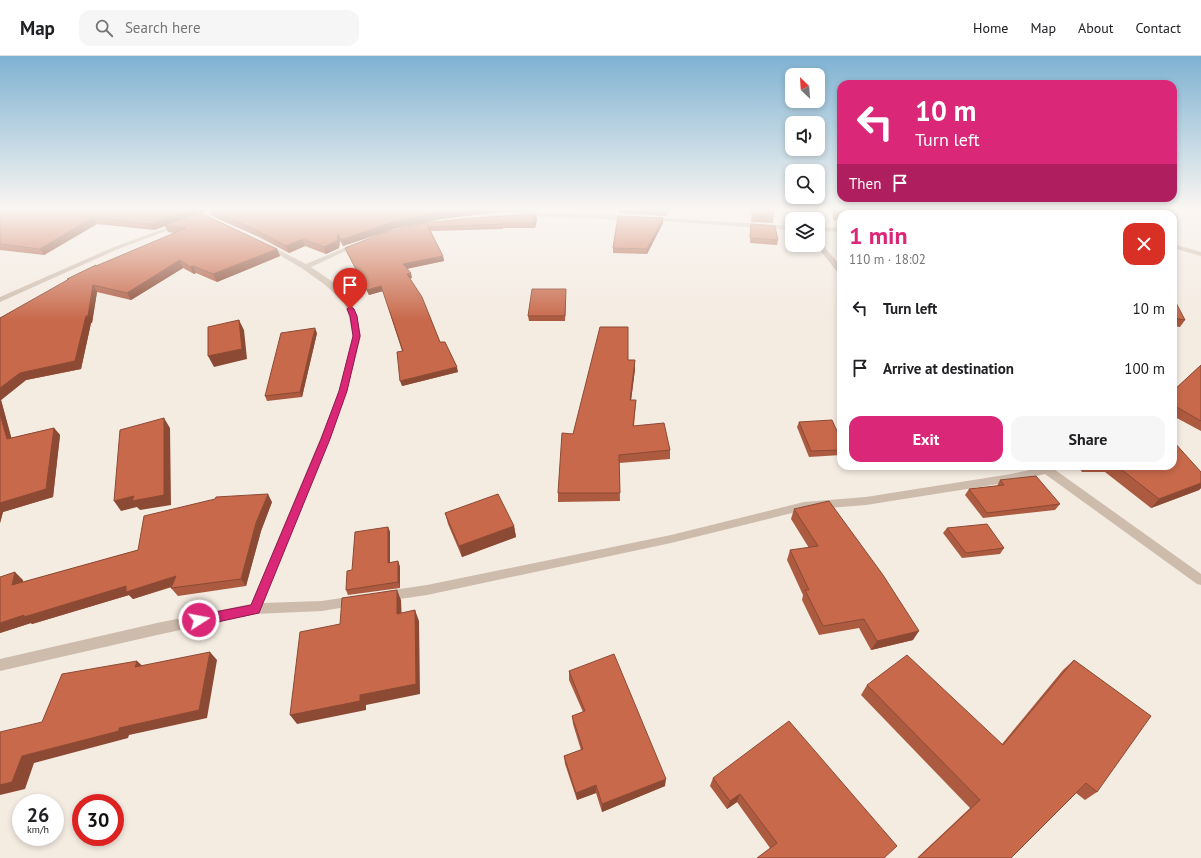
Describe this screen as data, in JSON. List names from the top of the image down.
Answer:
{
  "north": "top left",
  "page": {
    "header": "Map",
    "search": "Search here",
    "nav": [
      "Home",
      "Map",
      "About",
      "Contact"
    ],
    "turn": ["10 m", "Turn left"],
    "then": "Then",
    "heading": ["1 min", "110 m · 18:02"],
    "list": [
      {
        "name": "Turn left",
        "value": "10 m"
      },
      {
        "name": "Arrive at destination",
        "value": "100 m"
      }
    ],
    "buttons": ["Exit", "Share"],
    "speed": "26 km/h",
    "limit": "30"
  }
}
